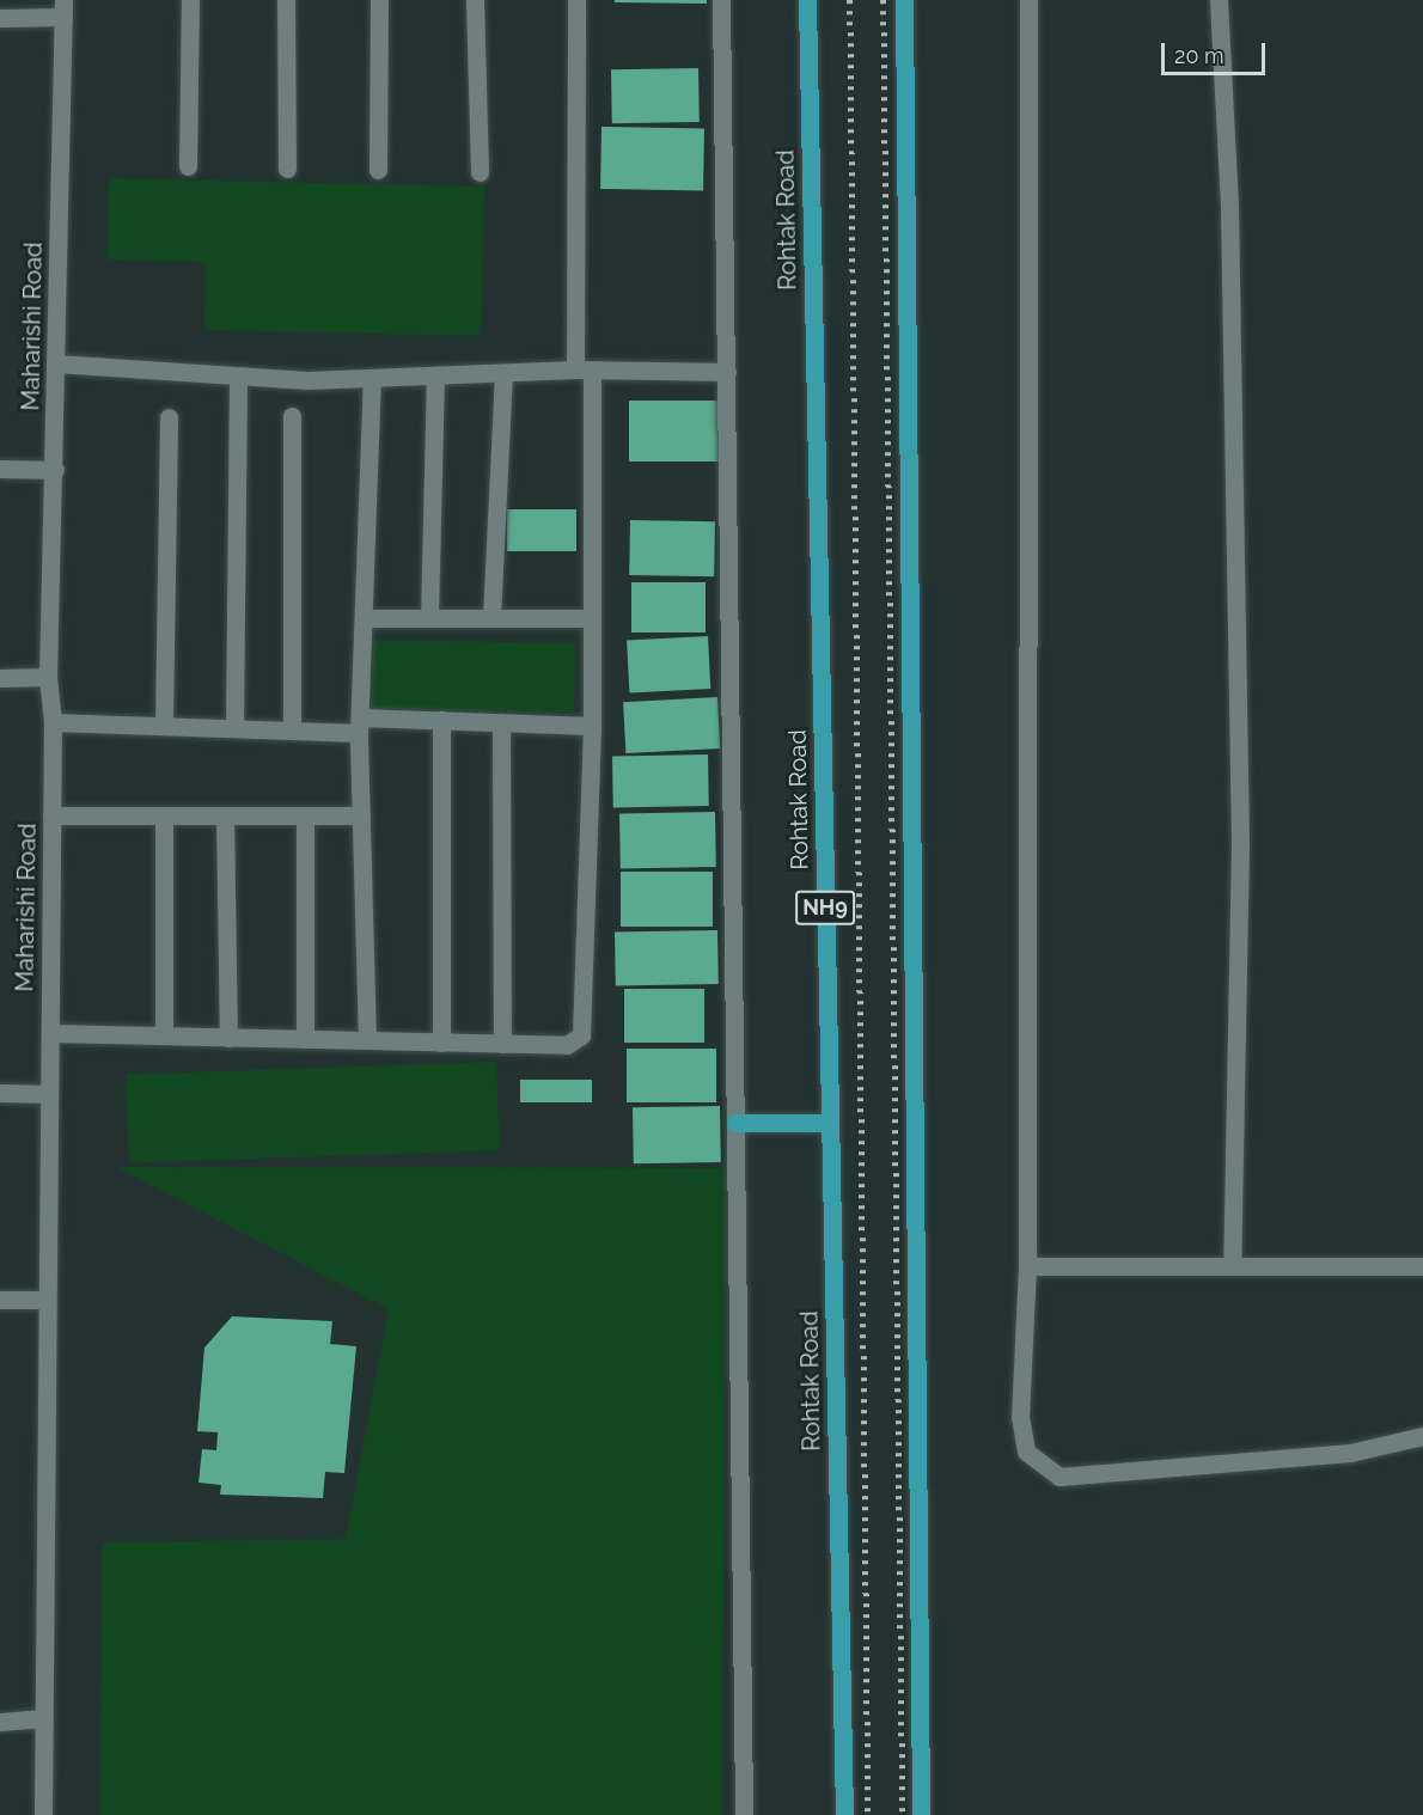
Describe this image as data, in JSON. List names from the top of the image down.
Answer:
{
  "streets": {
    "main road": ["Rohtak Road", "NH9"],
    "street": ["Maharishi Road"]
  },
  "scale_bar": "20 m"
}
